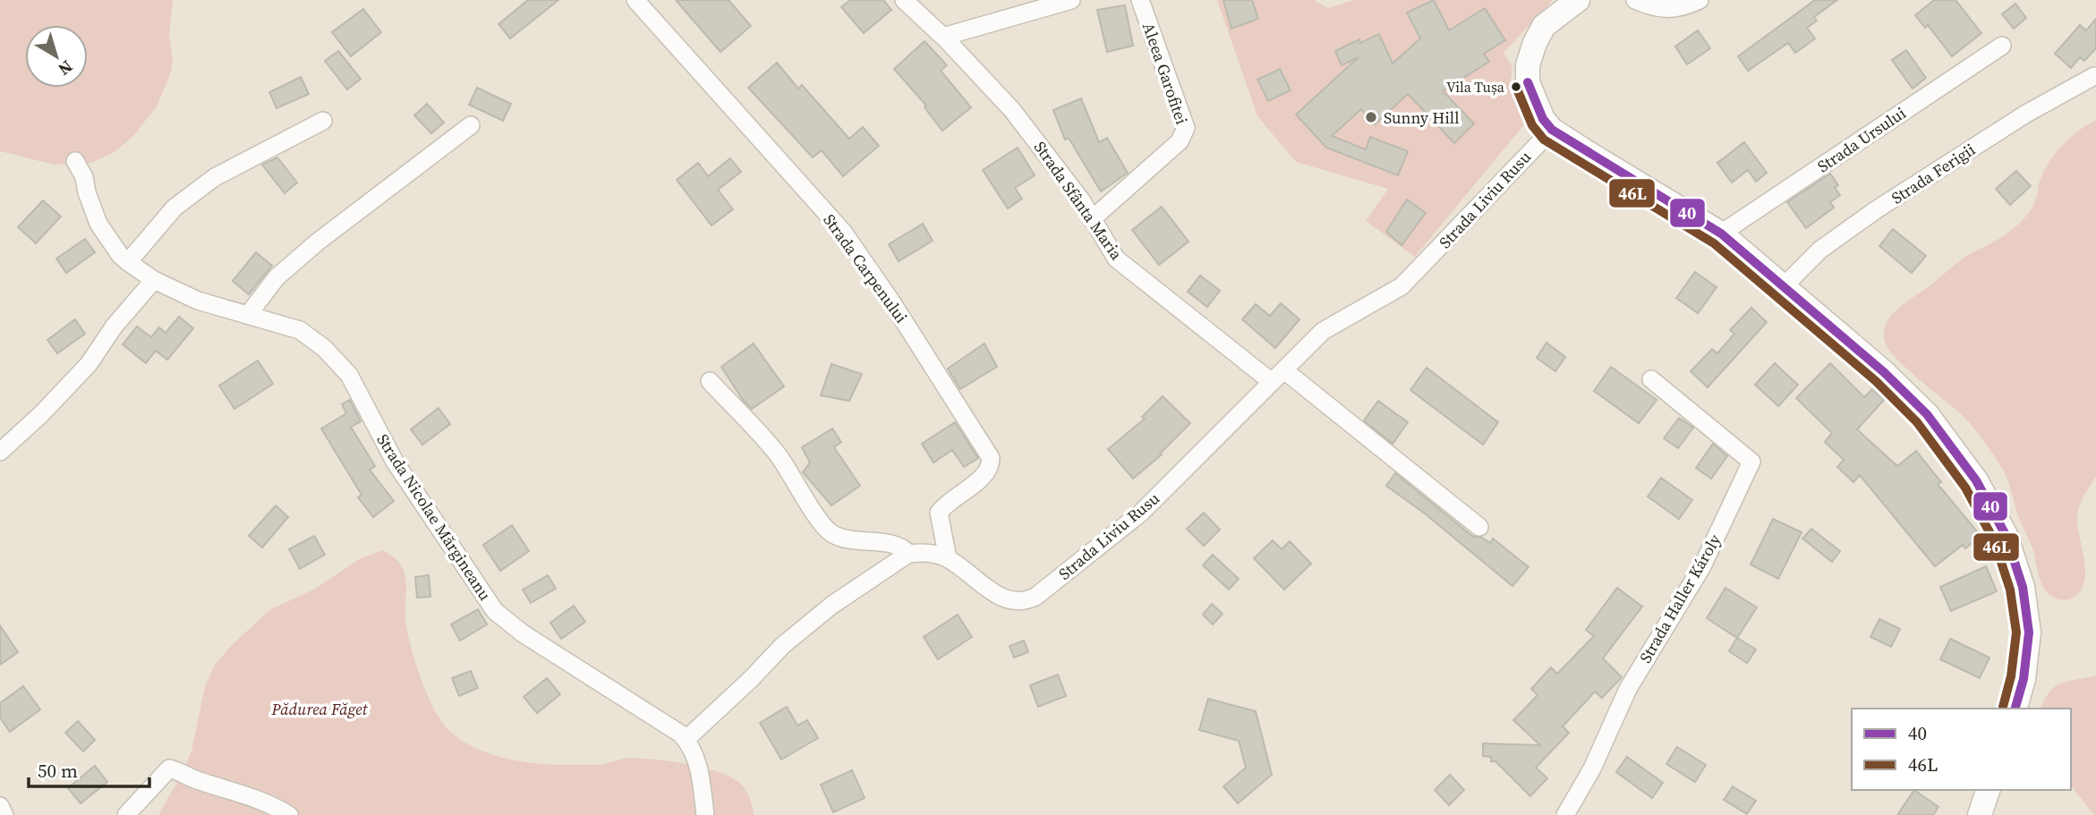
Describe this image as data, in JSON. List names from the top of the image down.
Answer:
{
  "streets": {
    "street": [
      "Aleea Garofitei",
      "Strada Ursului",
      "Strada Ferigii",
      "Strada Liviu Rusu",
      "Strada Sfânta Maria",
      "Strada Carpenului",
      "Strada Nicolae Mărgineanu",
      "Strada Haller Károly"
    ]
  },
  "crossings": [
    ["Aleea Garofitei", "Strada Sfânta Maria"],
    ["Strada Liviu Rusu", "Strada Sfânta Maria"],
    ["Strada Liviu Rusu", "Strada Carpenului"]
  ],
  "parks": ["Pădurea Făget"],
  "places": ["Vila Tușa", "Sunny Hill"],
  "lines": ["transit line 40", "transit line 46L"],
  "legend": ["40", "46L"],
  "scale_bar": "50 m",
  "north": "bottom right"
}
